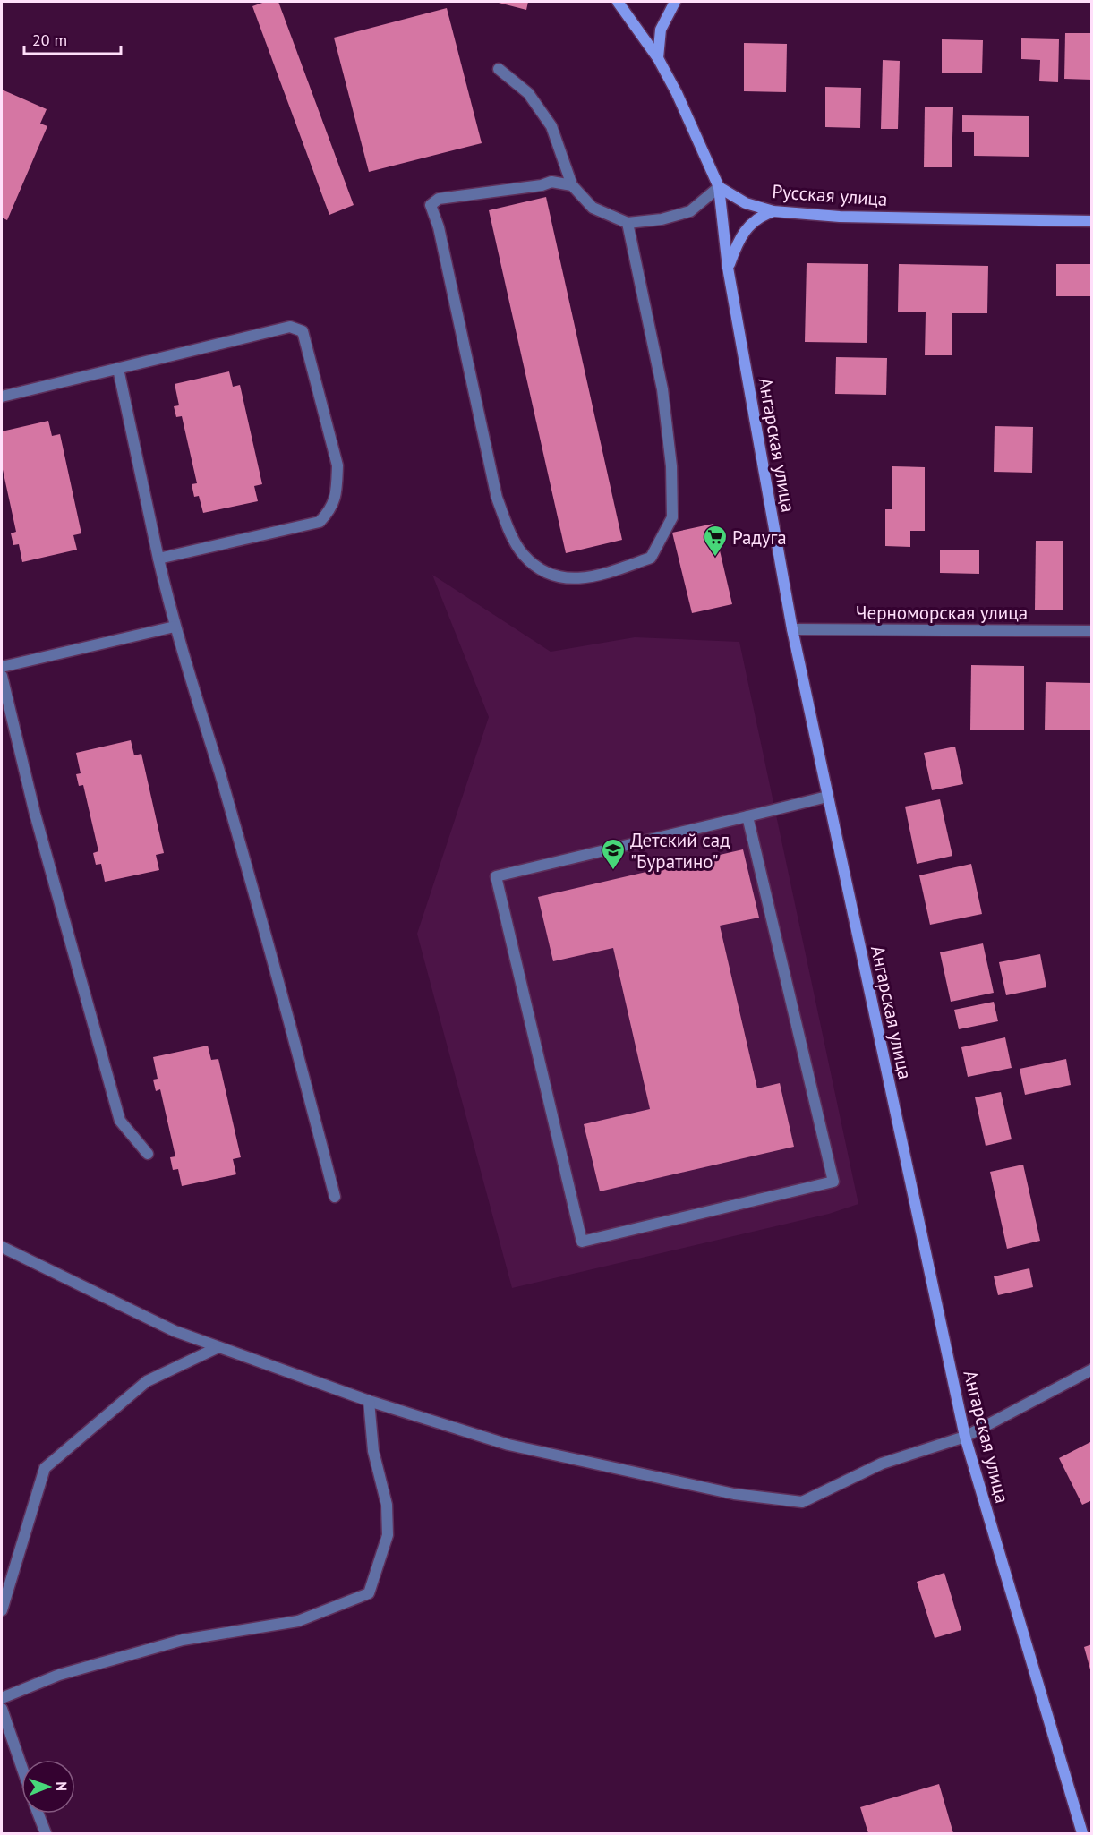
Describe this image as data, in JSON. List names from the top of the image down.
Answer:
{
  "streets": {
    "main road": ["Русская улица", "Ангарская улица"],
    "street": ["Черноморская улица"]
  },
  "crossings": [
    ["Русская улица", "Ангарская улица"],
    ["Ангарская улица", "Черноморская улица"]
  ],
  "places": {
    "supermarket": ["Радуга"],
    "school or university": ["Детский сад \"Буратино\""]
  },
  "scale_bar": "20 m",
  "north": "right"
}
